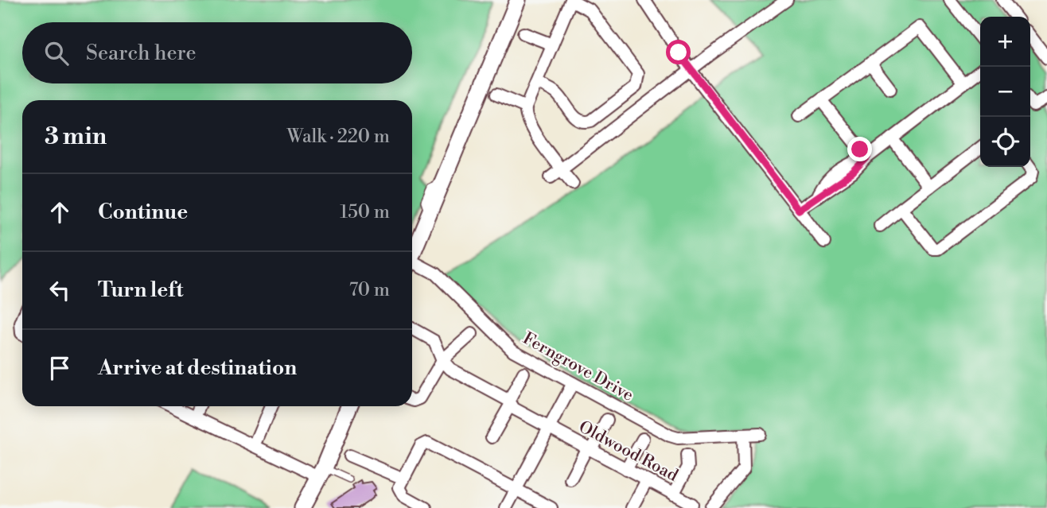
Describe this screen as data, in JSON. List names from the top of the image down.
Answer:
{
  "streets": {
    "street": ["Ferngrove Drive", "Oldwood Road"]
  },
  "page": {
    "map_buttons": ["+", "−"],
    "search": "Search here",
    "heading": ["3 min", "Walk · 220 m"],
    "list": [
      ["Continue", "150 m"],
      ["Turn left", "70 m"],
      "Arrive at destination"
    ]
  }
}
